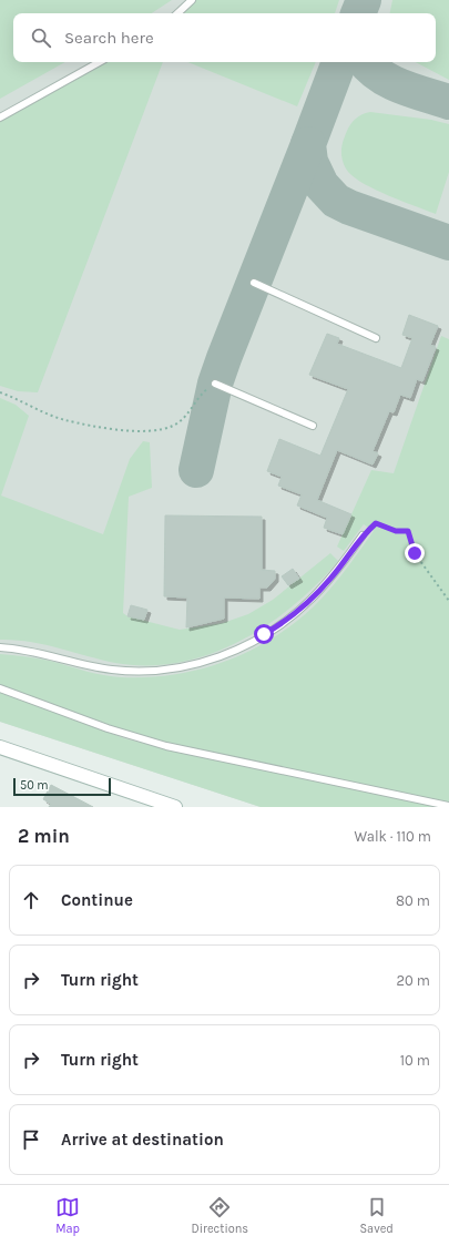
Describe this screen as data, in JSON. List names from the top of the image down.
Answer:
{
  "scale_bar": "50 m",
  "page": {
    "search": "Search here",
    "scale": "50 m",
    "heading": ["2 min", "Walk · 110 m"],
    "list": [
      ["Continue", "80 m"],
      ["Turn right", "20 m"],
      ["Turn right", "10 m"],
      "Arrive at destination"
    ],
    "nav": ["Map", "Directions", "Saved"]
  }
}
